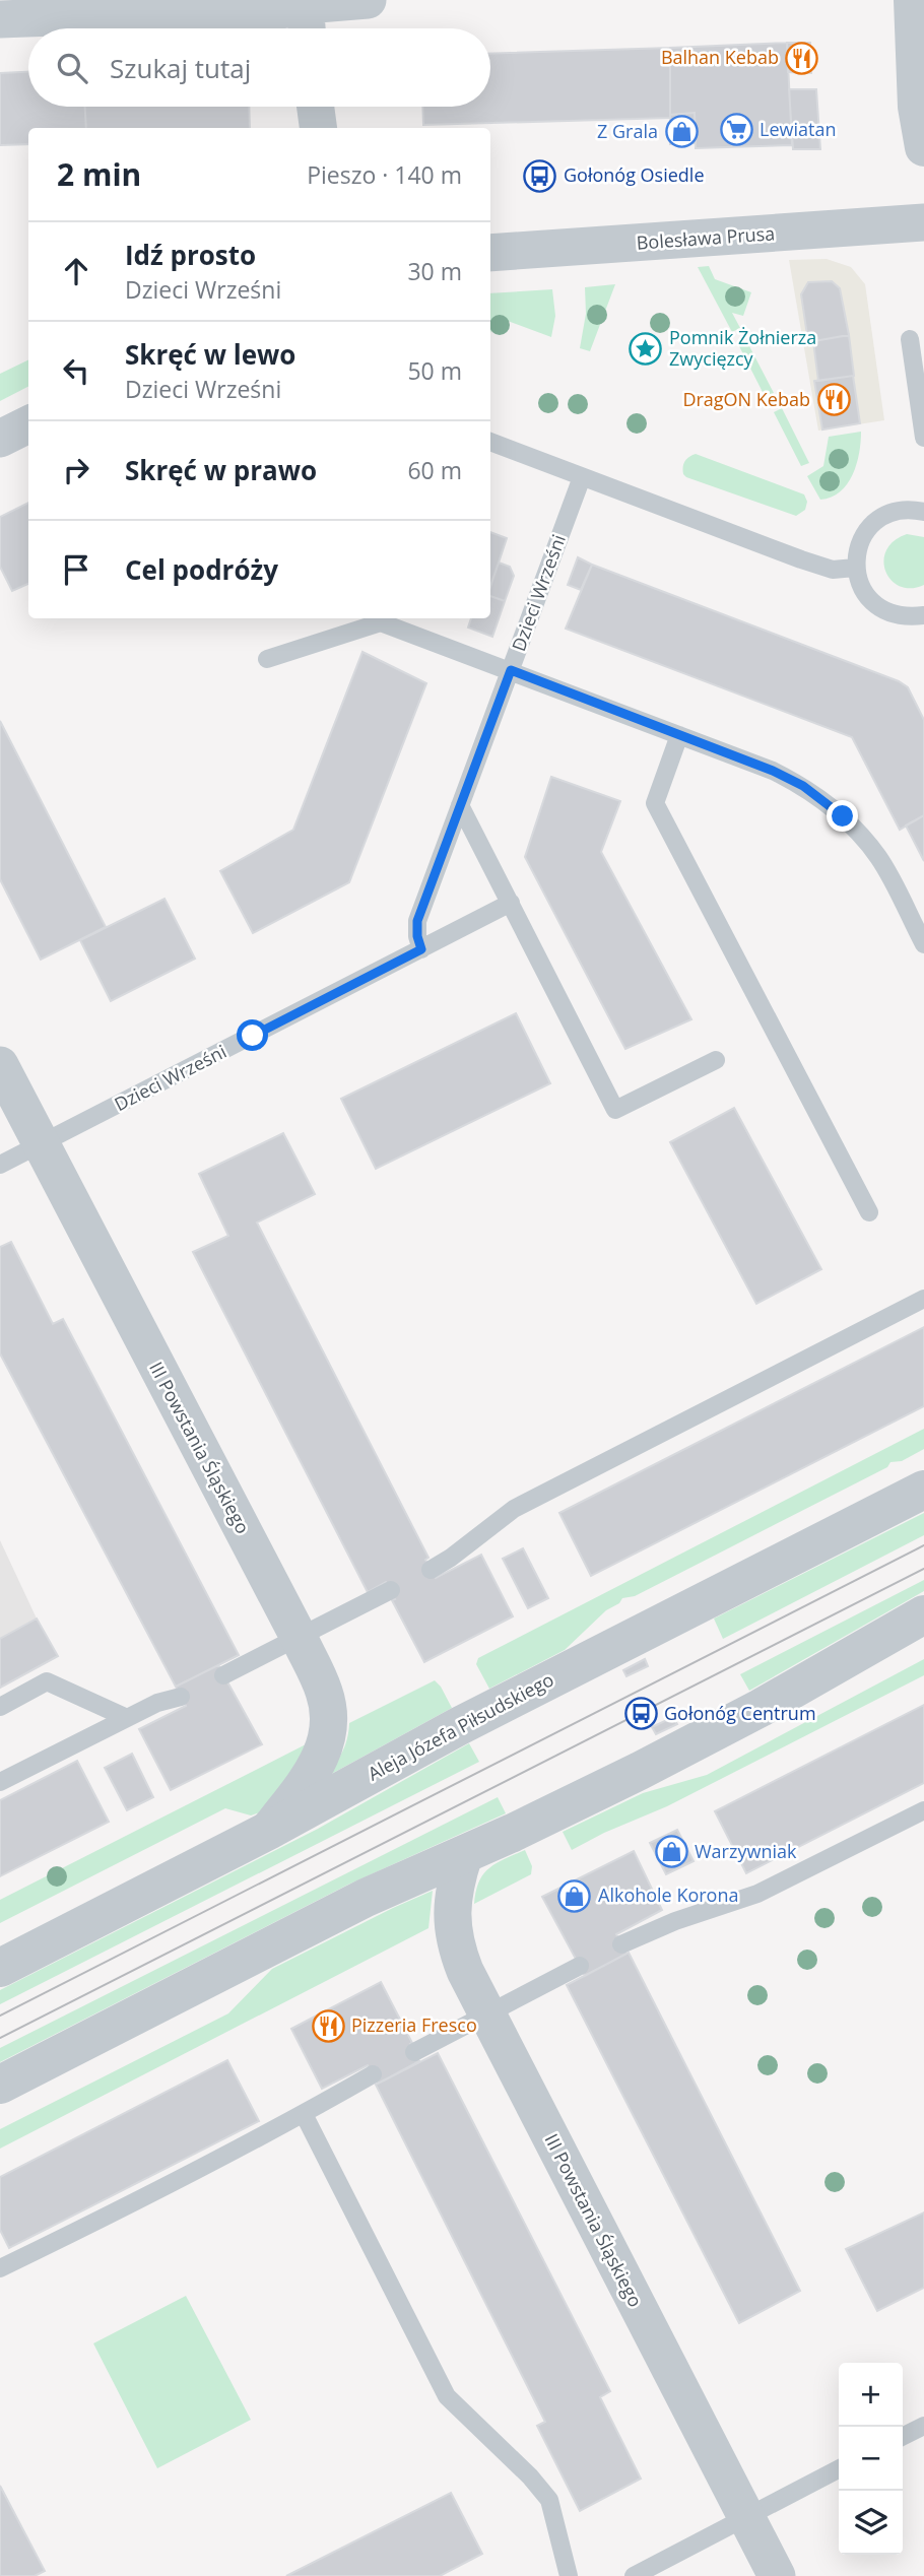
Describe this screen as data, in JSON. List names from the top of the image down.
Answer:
{
  "streets": {
    "street": ["Bolesława Prusa", "III Powstania Śląskiego", "Aleja Józefa Piłsudskiego"],
    "lane": ["Dzieci Wrześni"]
  },
  "crossings": [
    ["Dzieci Wrześni", "III Powstania Śląskiego"],
    ["III Powstania Śląskiego", "Aleja Józefa Piłsudskiego"]
  ],
  "places": {
    "restaurant": ["Balhan Kebab", "DragON Kebab", "Pizzeria Fresco"],
    "supermarket": ["Lewiatan"],
    "shop": ["Z Grala", "Warzywniak", "Alkohole Korona"],
    "bus stop": ["Gołonóg Osiedle", "Gołonóg Centrum"],
    "place": ["Pomnik Żołnierza Zwycięzcy"]
  },
  "page": {
    "search": "Szukaj tutaj",
    "heading": ["2 min", "Pieszo · 140 m"],
    "list": [
      ["Idź prosto", "Dzieci Wrześni", "30 m"],
      ["Skręć w lewo", "Dzieci Wrześni", "50 m"],
      ["Skręć w prawo", "60 m"],
      "Cel podróży"
    ],
    "map_buttons": ["+", "−"]
  }
}
